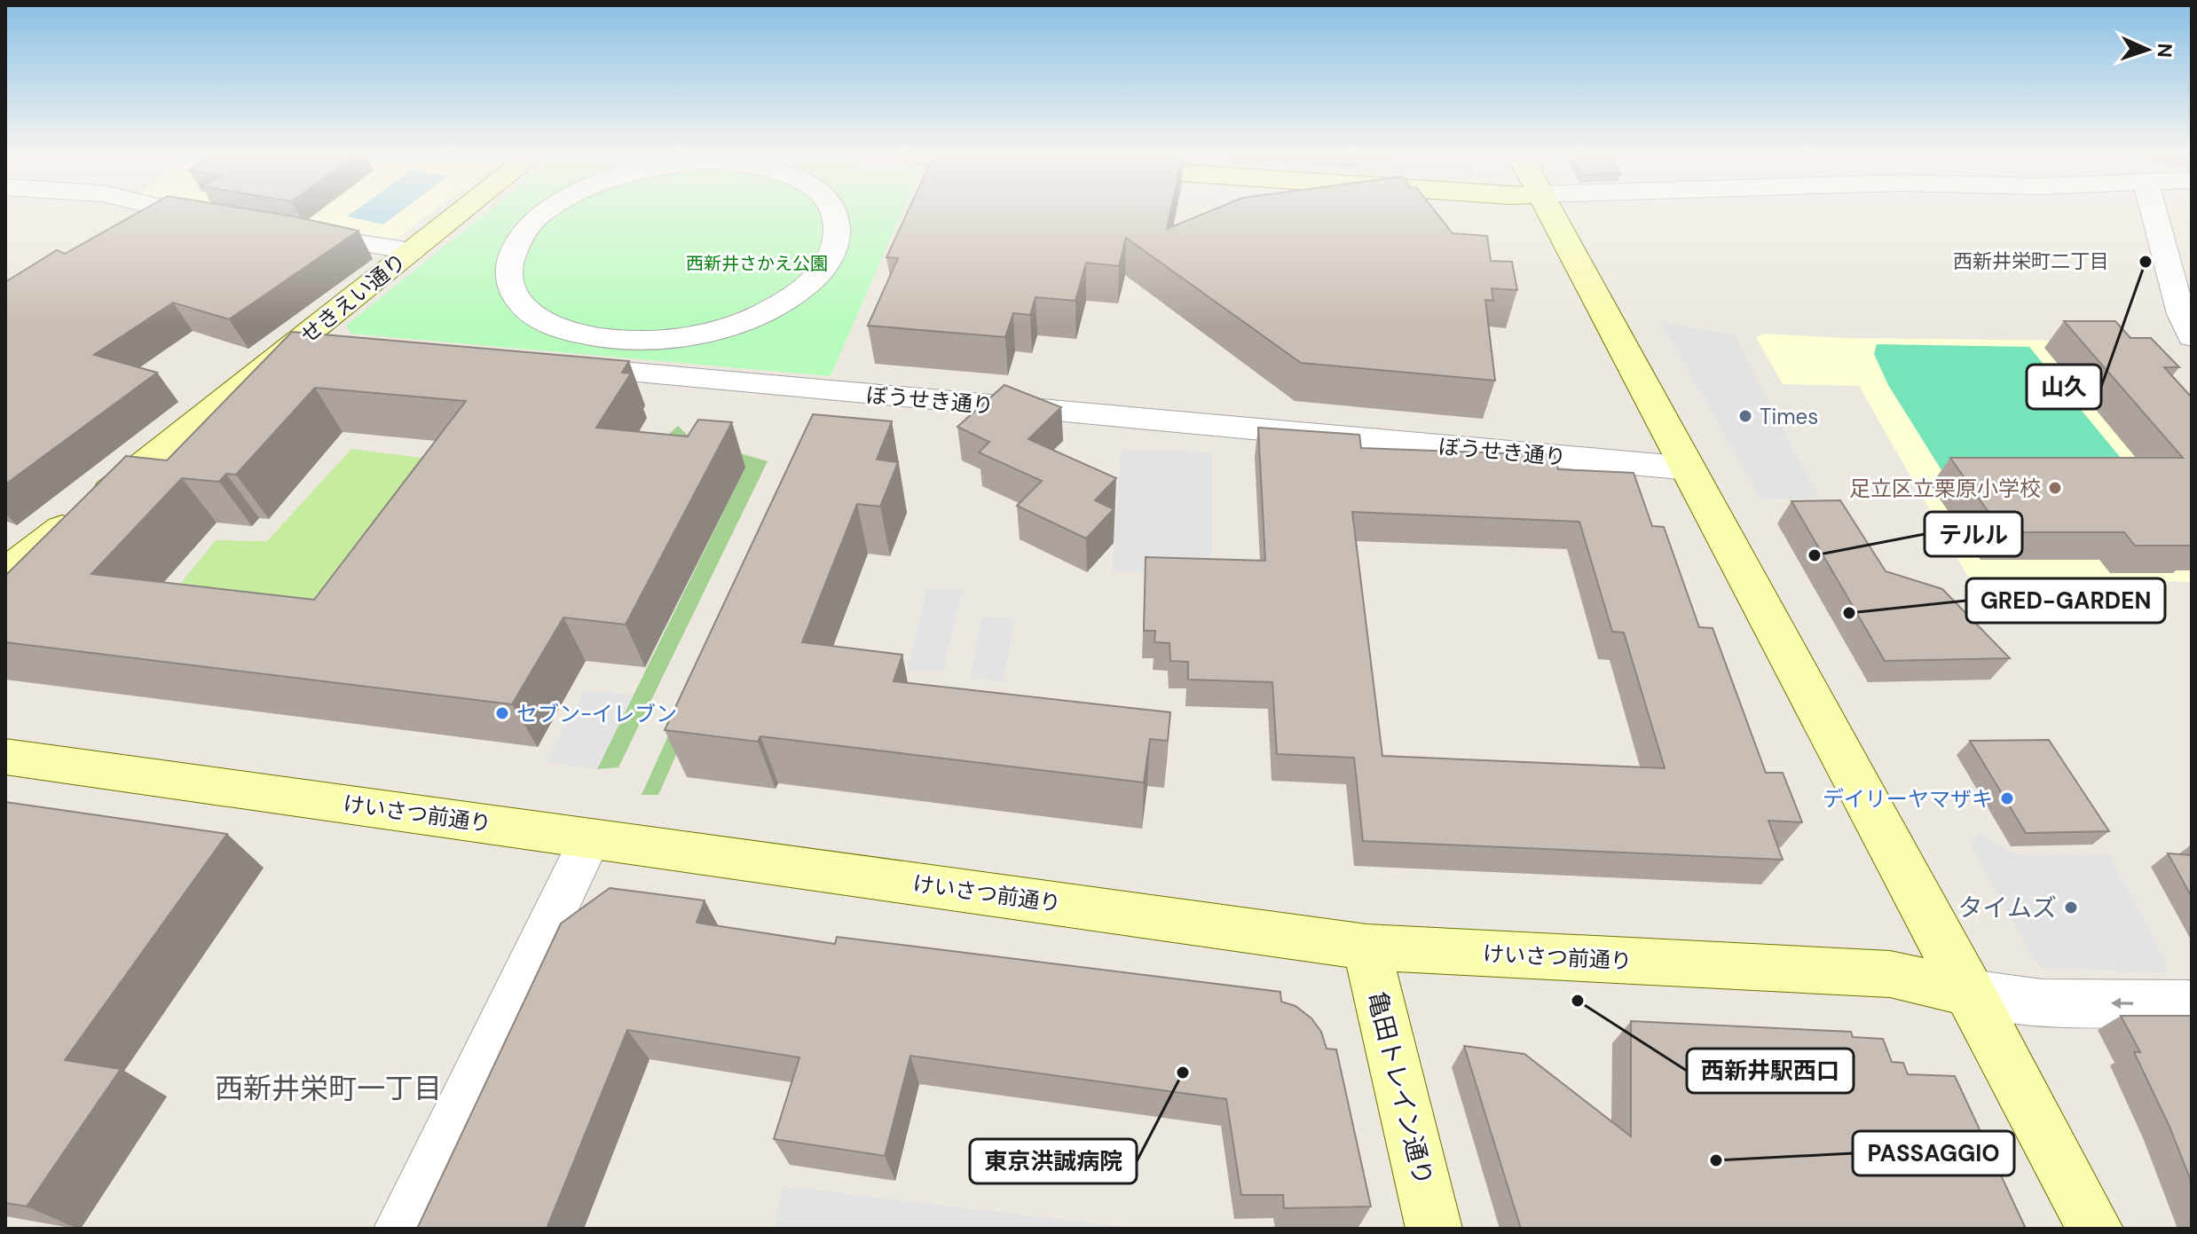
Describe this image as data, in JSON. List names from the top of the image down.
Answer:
{
  "streets": {
    "street": [
      "せきえい通り",
      "ぼうせき通り",
      "けいさつ前通り",
      "亀田トレイン通り"
    ]
  },
  "crossings": [
    ["けいさつ前通り", "亀田トレイン通り"]
  ],
  "districts": ["西新井栄町二丁目", "西新井栄町一丁目"],
  "parks": ["西新井さかえ公園"],
  "places": [
    "山久",
    "Times",
    "足立区立栗原小学校",
    "テルル",
    "GRED-GARDEN",
    "セブン-イレブン",
    "デイリーヤマザキ",
    "タイムズ",
    "西新井駅西口",
    "東京洪誠病院",
    "PASSAGGIO"
  ],
  "north": "right"
}
